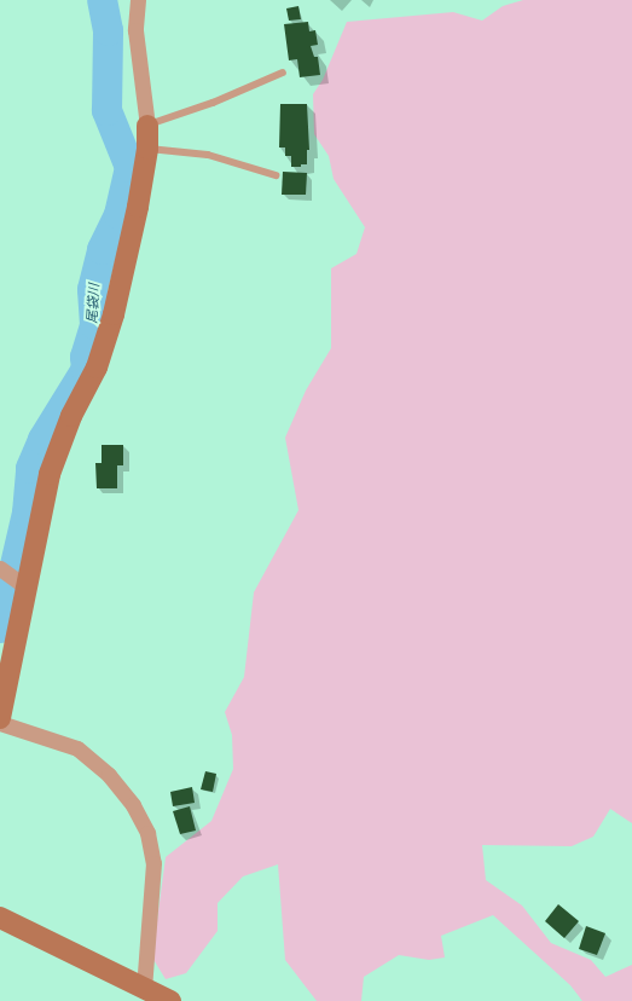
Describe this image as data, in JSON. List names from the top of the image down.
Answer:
{
  "water": ["尾袋川"]
}
